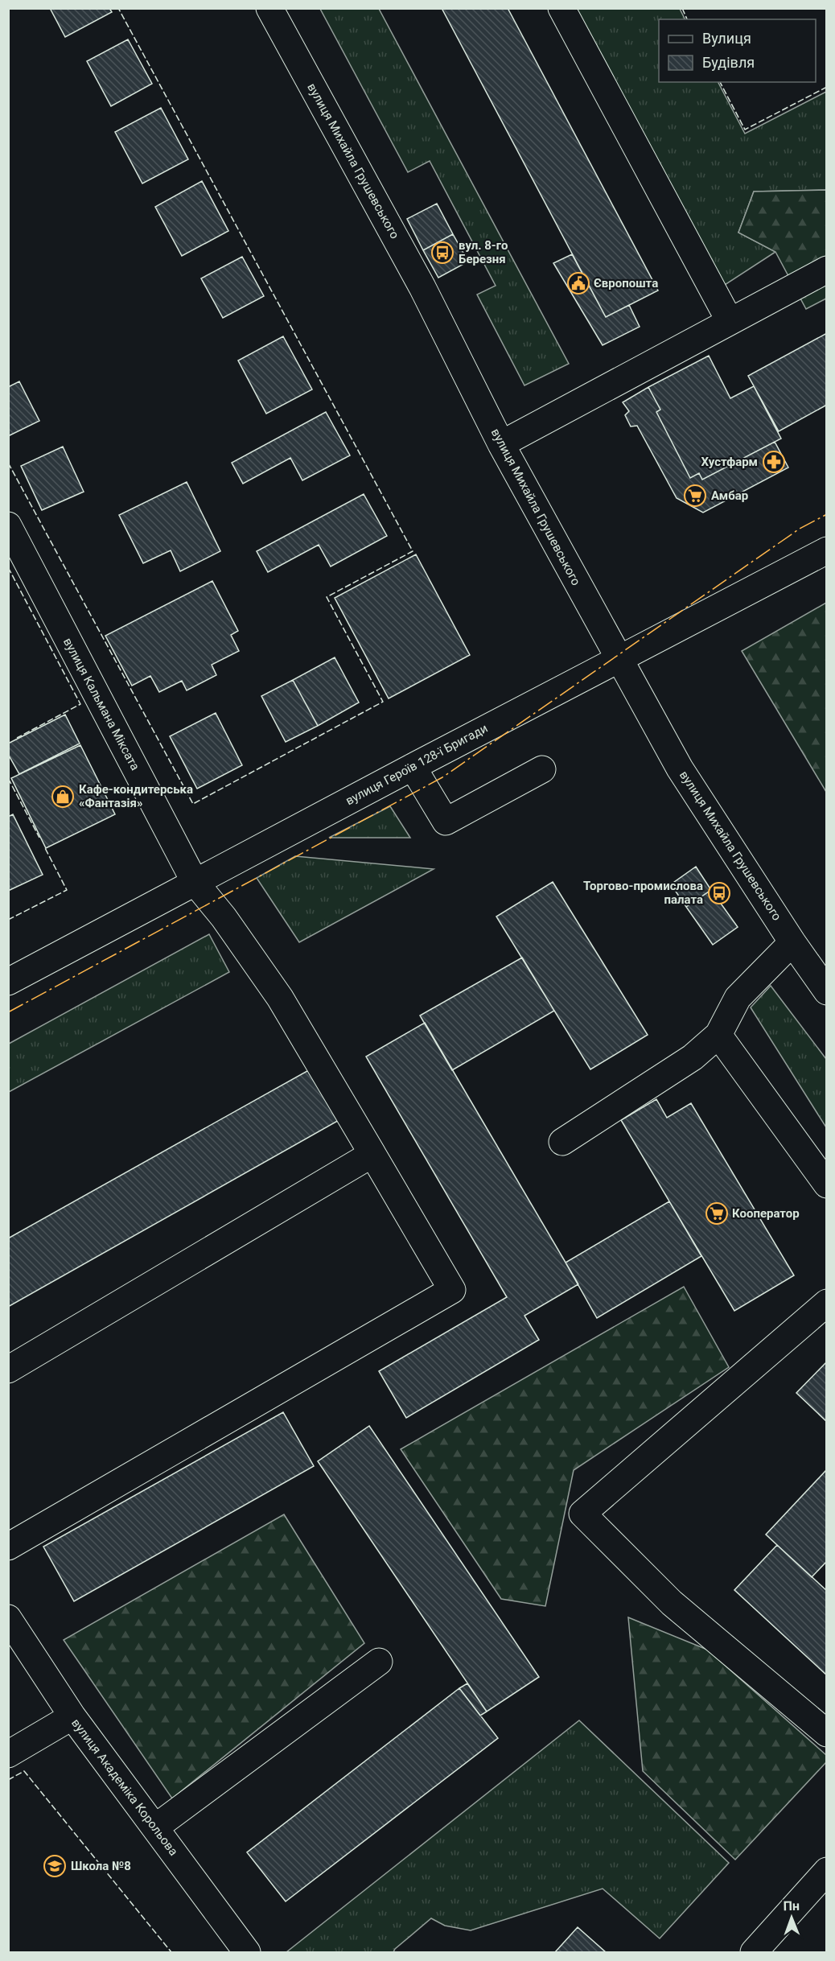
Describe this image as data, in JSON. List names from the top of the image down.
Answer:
{
  "streets": {
    "street": [
      "вулиця Михайла Грушевського",
      "вулиця Кальмана Міксата",
      "вулиця Героїв 128-ї Бригади",
      "вулиця Академіка Корольова"
    ]
  },
  "crossings": [
    ["вулиця Михайла Грушевського", "вулиця Героїв 128-ї Бригади"],
    ["вулиця Кальмана Міксата", "вулиця Героїв 128-ї Бригади"]
  ],
  "places": {
    "bus stop": ["вул. 8-го Березня", "Торгово-промислова палата"],
    "public building": ["Європошта"],
    "pharmacy": ["Хустфарм"],
    "supermarket": ["Амбар", "Кооператор"],
    "shop": ["Кафе-кондитерська «Фантазія»"],
    "school or university": ["Школа №8"]
  },
  "legend": ["Вулиця", "Будівля"],
  "north": "top"
}
